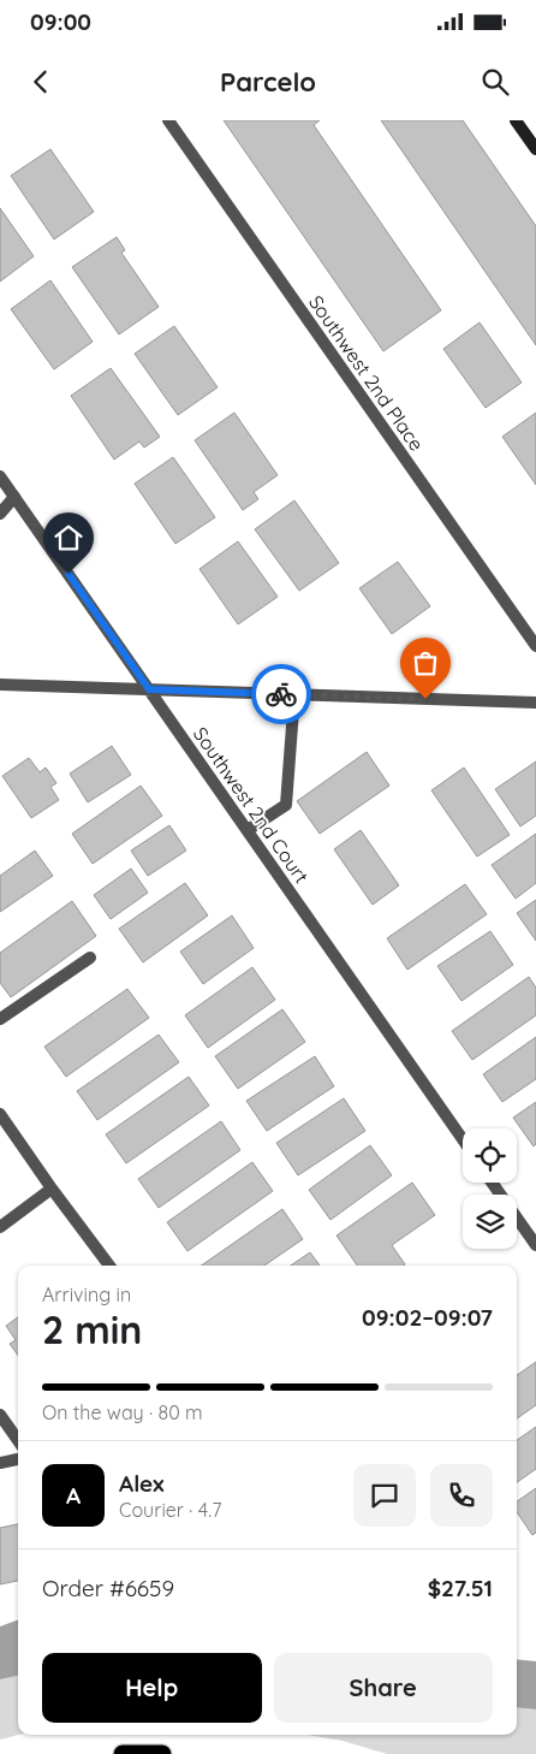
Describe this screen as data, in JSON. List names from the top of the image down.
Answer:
{
  "streets": {
    "street": ["Southwest 2nd Place", "Southwest 2nd Court"]
  },
  "page": {
    "status": "09:00",
    "header": "Parcelo",
    "heading": ["2 min", "Arriving in", "09:02–09:07"],
    "panel": [
      "Alex",
      "Courier · 4.7",
      "Order #6659",
      "$27.51"
    ],
    "bar": "On the way · 80 m",
    "round": "A",
    "buttons": ["Help", "Share"]
  }
}
